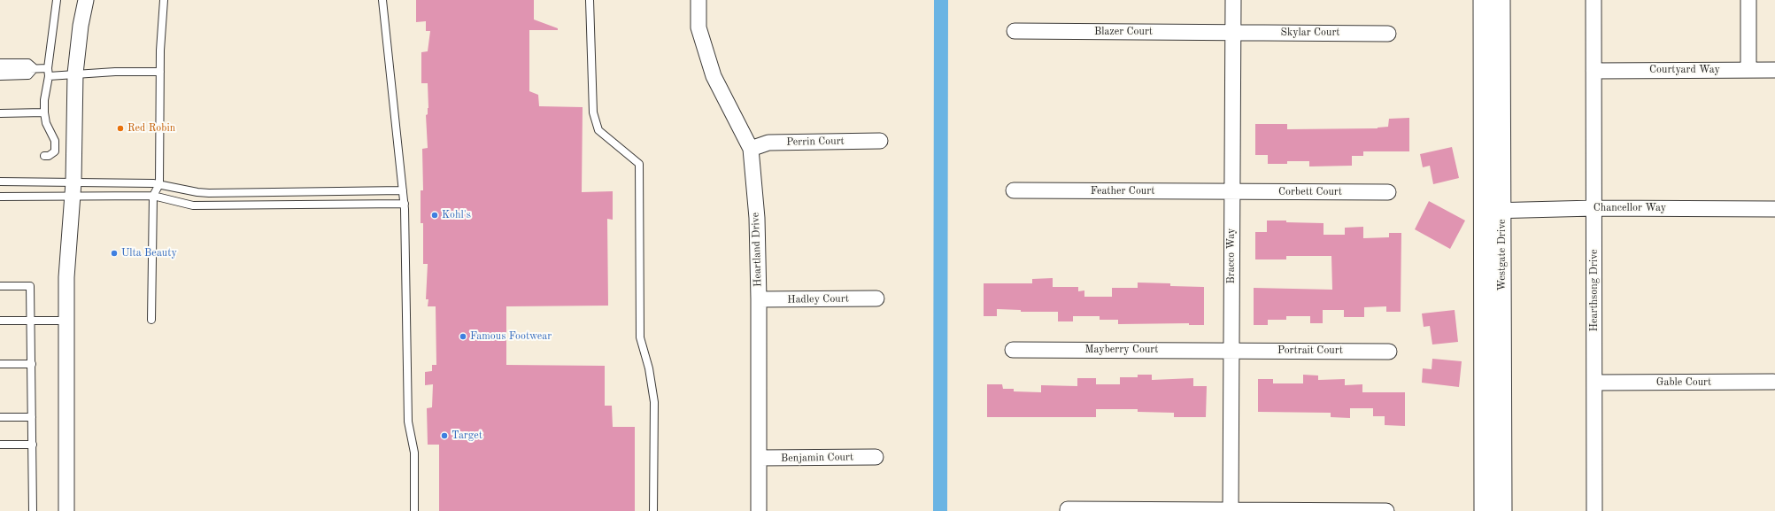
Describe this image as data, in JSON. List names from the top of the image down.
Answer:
{
  "streets": {
    "street": [
      "Blazer Court",
      "Skylar Court",
      "Courtyard Way",
      "Perrin Court",
      "Feather Court",
      "Corbett Court",
      "Chancellor Way",
      "Heartland Drive",
      "Westgate Drive",
      "Bracco Way",
      "Hearthsong Drive",
      "Hadley Court",
      "Mayberry Court",
      "Portrait Court",
      "Gable Court",
      "Benjamin Court"
    ]
  },
  "crossings": [
    ["Blazer Court", "Skylar Court"],
    ["Blazer Court", "Bracco Way"],
    ["Skylar Court", "Bracco Way"],
    ["Courtyard Way", "Hearthsong Drive"],
    ["Perrin Court", "Heartland Drive"],
    ["Feather Court", "Corbett Court"],
    ["Feather Court", "Bracco Way"],
    ["Corbett Court", "Bracco Way"],
    ["Chancellor Way", "Westgate Drive"],
    ["Chancellor Way", "Hearthsong Drive"],
    ["Heartland Drive", "Hadley Court"],
    ["Heartland Drive", "Benjamin Court"],
    ["Bracco Way", "Mayberry Court"],
    ["Bracco Way", "Portrait Court"],
    ["Hearthsong Drive", "Gable Court"],
    ["Mayberry Court", "Portrait Court"]
  ],
  "places": [
    "Red Robin",
    "Kohl's",
    "Ulta Beauty",
    "Famous Footwear",
    "Target"
  ]
}
